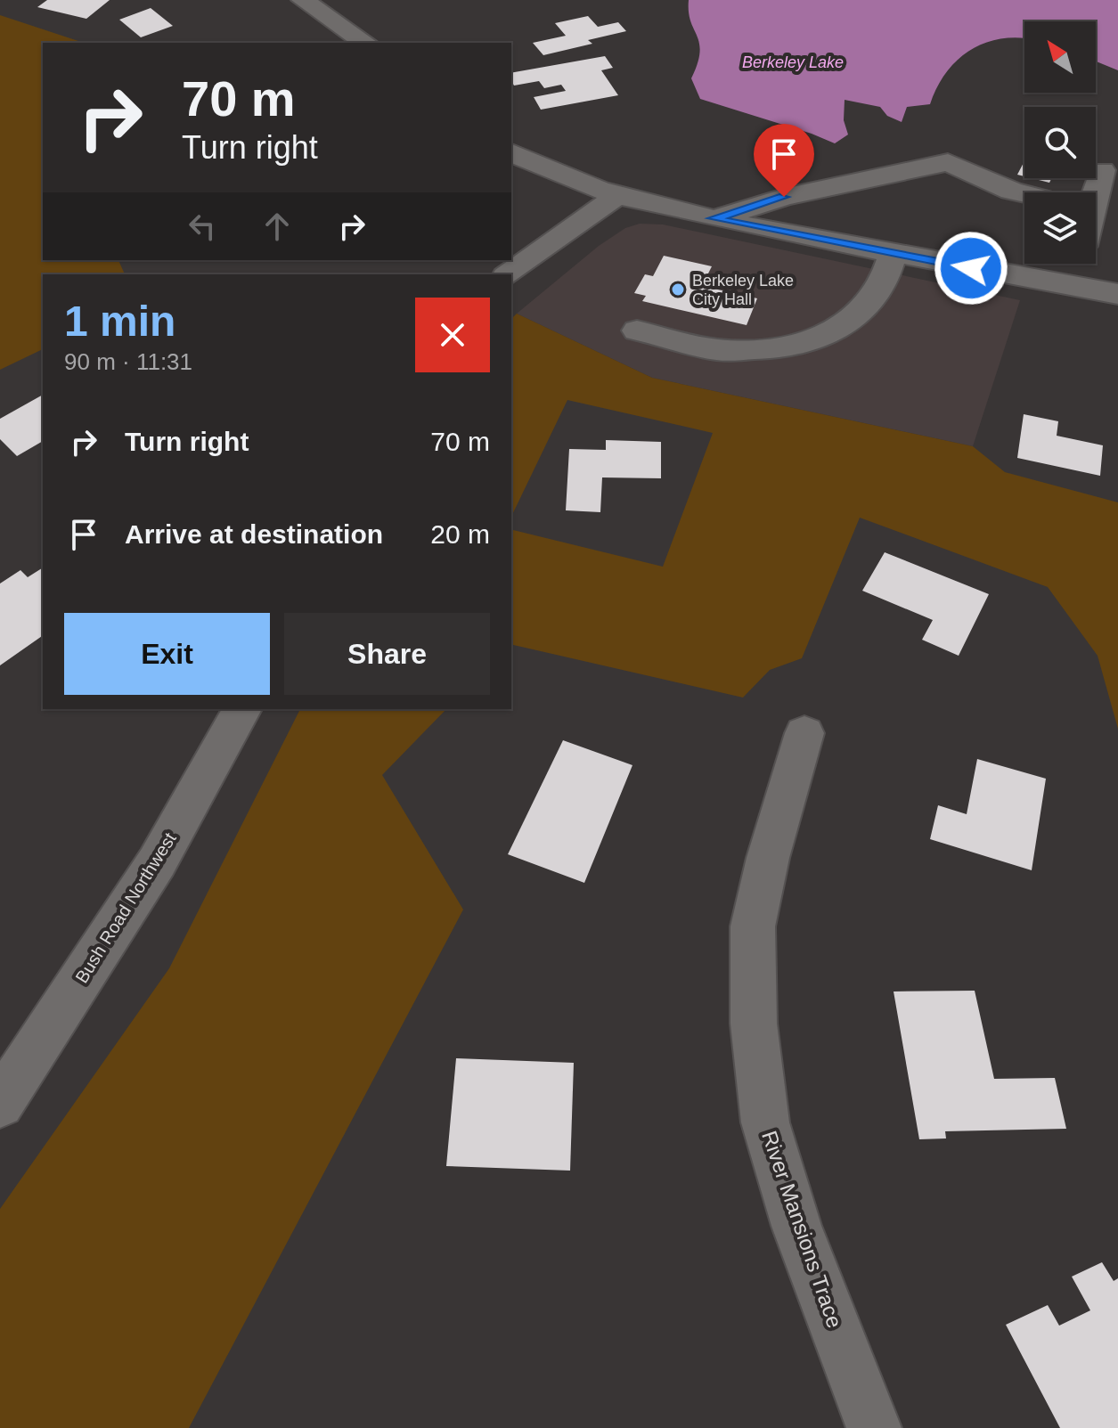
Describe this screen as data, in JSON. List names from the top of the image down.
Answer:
{
  "streets": {
    "street": ["Bush Road Northwest", "River Mansions Trace"]
  },
  "water": ["Berkeley Lake"],
  "places": ["Berkeley Lake City Hall"],
  "north": "top left",
  "page": {
    "turn": ["70 m", "Turn right"],
    "heading": ["1 min", "90 m · 11:31"],
    "list": [
      {
        "name": "Turn right",
        "value": "70 m"
      },
      {
        "name": "Arrive at destination",
        "value": "20 m"
      }
    ],
    "buttons": ["Exit", "Share"]
  }
}
